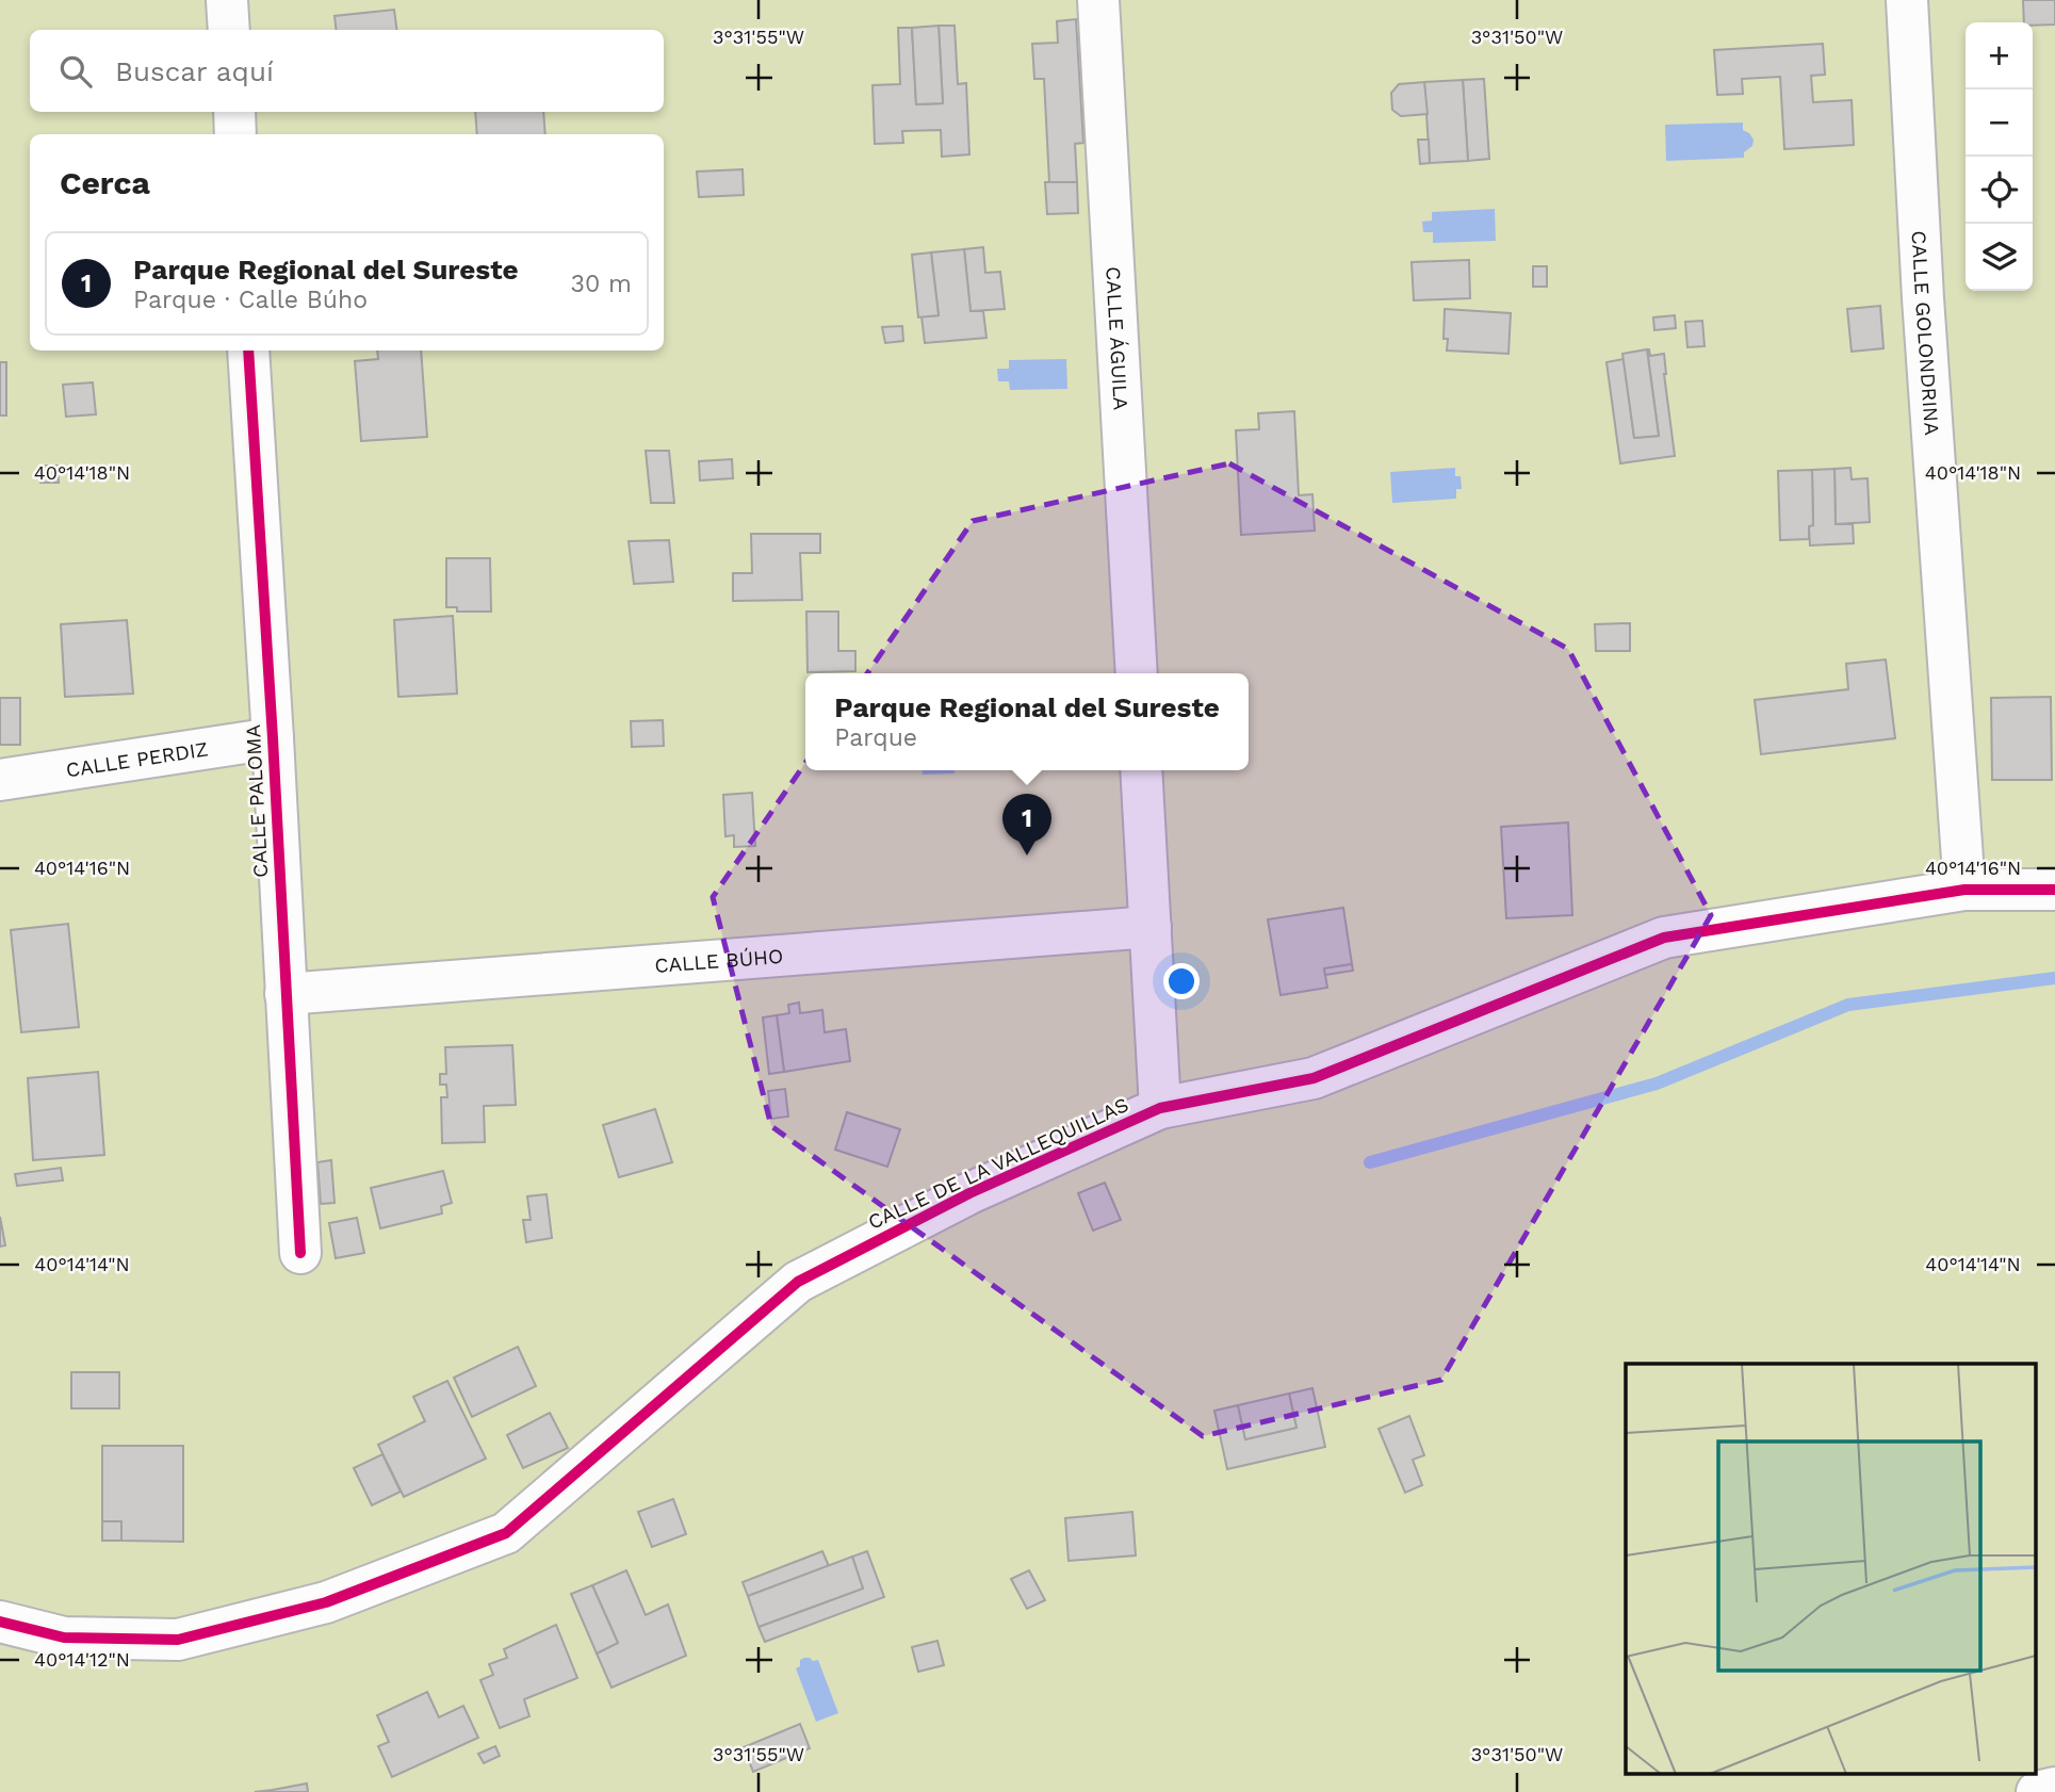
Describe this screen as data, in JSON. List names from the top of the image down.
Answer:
{
  "streets": {
    "street": [
      "CALLE GOLONDRINA",
      "CALLE ÁGUILA",
      "CALLE PERDIZ",
      "CALLE PALOMA",
      "CALLE BÚHO",
      "CALLE DE LA VALLEQUILLAS"
    ]
  },
  "crossings": [
    ["CALLE GOLONDRINA", "CALLE DE LA VALLEQUILLAS"],
    ["CALLE PERDIZ", "CALLE PALOMA"],
    ["CALLE PALOMA", "CALLE BÚHO"]
  ],
  "page": {
    "map_buttons": ["+", "−"],
    "search": "Buscar aquí",
    "heading": "Cerca",
    "list": [
      {
        "mark": "1",
        "name": "Parque Regional del Sureste",
        "note": "Parque · Calle Búho",
        "value": "30 m"
      }
    ],
    "popup": ["Parque Regional del Sureste", "Parque"],
    "pins": "1"
  },
  "coordinates": [
    "3°31'55\"W",
    "3°31'50\"W",
    "40°14'18\"N",
    "40°14'16\"N",
    "40°14'14\"N",
    "40°14'12\"N"
  ]
}
